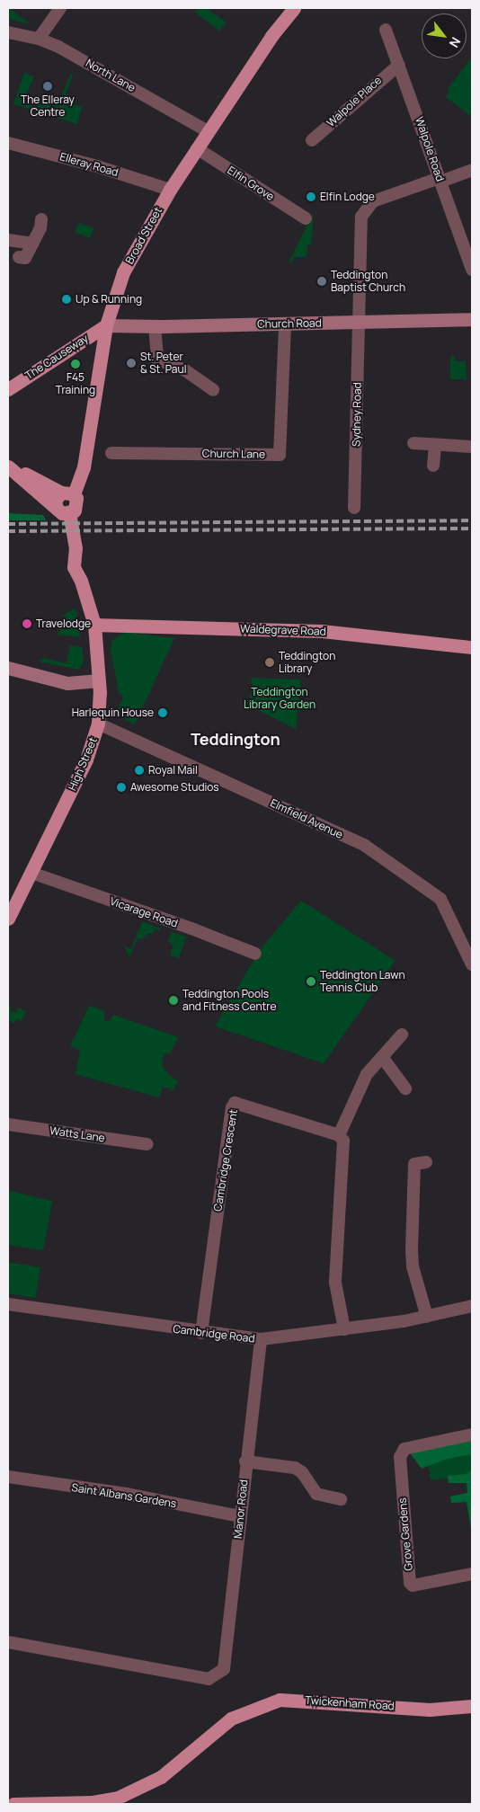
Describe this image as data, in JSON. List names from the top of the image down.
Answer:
{
  "streets": {
    "main road": [
      "Broad Street",
      "Church Road",
      "The Causeway",
      "Waldegrave Road",
      "High Street",
      "Twickenham Road"
    ],
    "street": [
      "North Lane",
      "Walpole Place",
      "Walpole Road",
      "Elleray Road",
      "Elfin Grove",
      "Sydney Road",
      "Church Lane",
      "Elmfield Avenue",
      "Vicarage Road",
      "Watts Lane",
      "Cambridge Crescent",
      "Cambridge Road",
      "Saint Albans Gardens",
      "Manor Road",
      "Grove Gardens"
    ]
  },
  "crossings": [
    ["North Lane", "Broad Street"],
    ["Walpole Place", "Walpole Road"],
    ["Walpole Road", "Sydney Road"],
    ["Elleray Road", "Broad Street"],
    ["Elfin Grove", "Broad Street"],
    ["Broad Street", "Church Road"],
    ["Broad Street", "The Causeway"],
    ["Church Road", "The Causeway"],
    ["Church Road", "Sydney Road"],
    ["Church Road", "Church Lane"],
    ["Waldegrave Road", "High Street"],
    ["High Street", "Elmfield Avenue"],
    ["High Street", "Vicarage Road"],
    ["Cambridge Crescent", "Cambridge Road"],
    ["Cambridge Road", "Manor Road"],
    ["Saint Albans Gardens", "Manor Road"]
  ],
  "districts": ["Teddington"],
  "parks": ["Teddington Library Garden"],
  "places": [
    "The Elleray Centre",
    "Elfin Lodge",
    "Teddington Baptist Church",
    "Up & Running",
    "St. Peter & St. Paul",
    "F45 Training",
    "Travelodge",
    "Teddington Library",
    "Harlequin House",
    "Royal Mail",
    "Awesome Studios",
    "Teddington Lawn Tennis Club",
    "Teddington Pools and Fitness Centre"
  ],
  "north": "bottom right"
}
